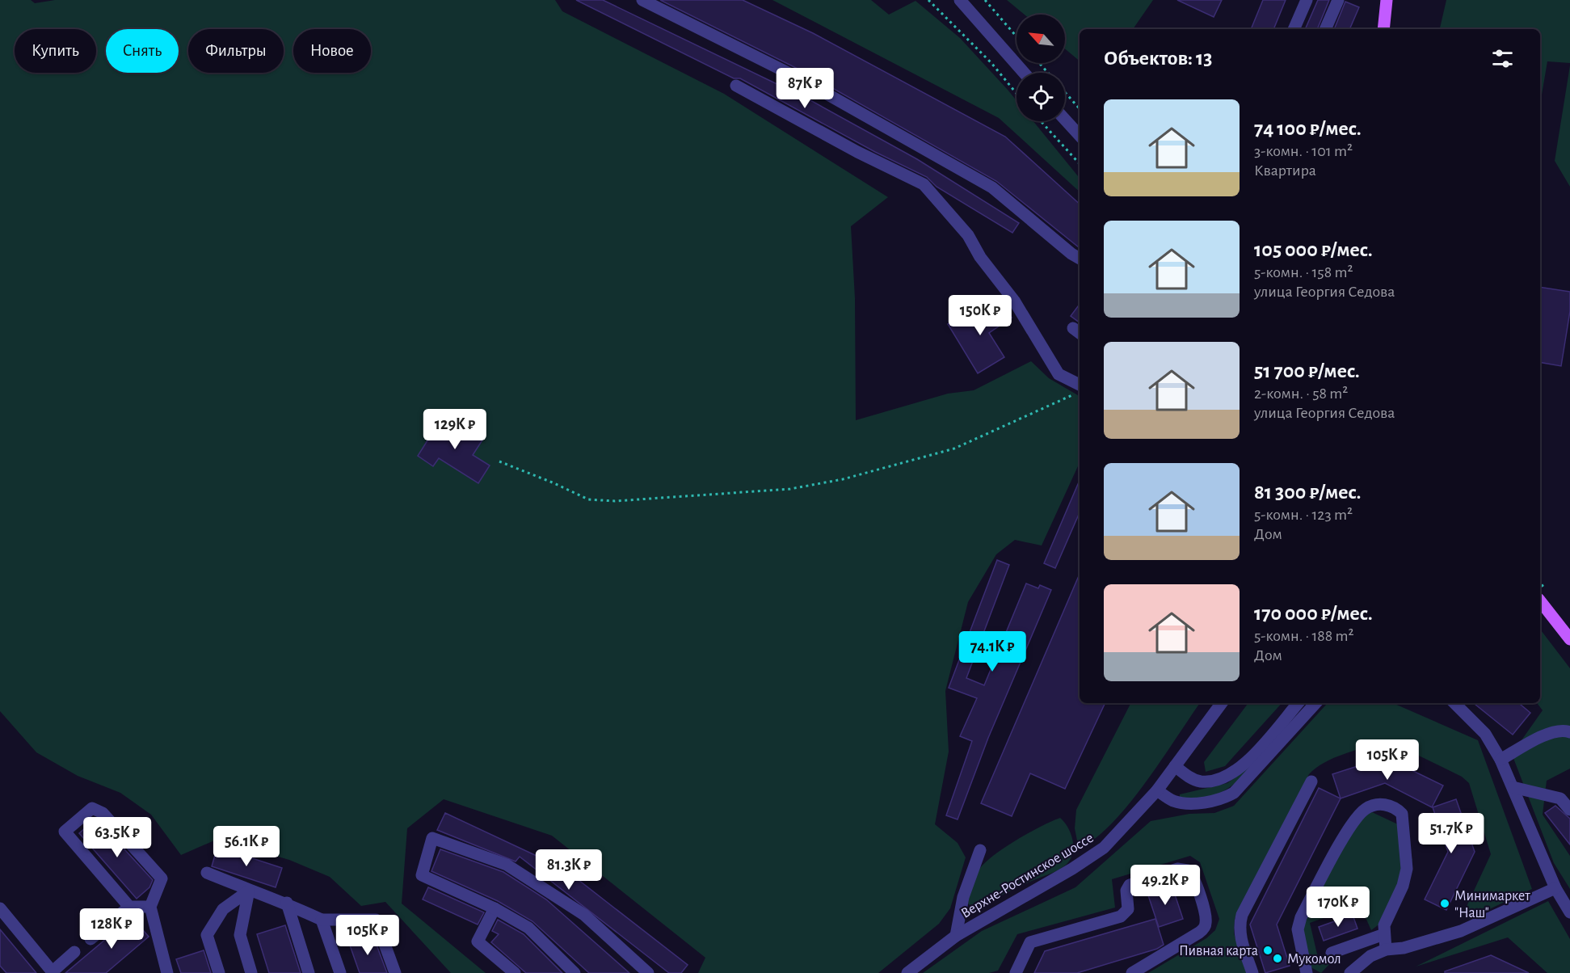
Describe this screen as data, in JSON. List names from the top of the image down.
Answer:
{
  "streets": {
    "street": ["Верхне-Ростинское шоссе"]
  },
  "places": ["Минимаркет \"Наш\"", "Пивная карта", "Мукомол"],
  "north": "top left",
  "page": {
    "chip": [
      "Купить",
      "Снять",
      "Фильтры",
      "Новое"
    ],
    "heading": "Объектов: 13",
    "price": [
      "87K ₽",
      "150K ₽",
      "129K ₽",
      "74.1K ₽",
      "105K ₽",
      "51.7K ₽",
      "63.5K ₽",
      "56.1K ₽",
      "81.3K ₽",
      "49.2K ₽",
      "170K ₽",
      "128K ₽",
      "105K ₽"
    ],
    "list": [
      {
        "name": "74 100 ₽/мес.",
        "note": "3-комн. · 101 m² · Квартира"
      },
      {
        "name": "105 000 ₽/мес.",
        "note": "5-комн. · 158 m² · улица Георгия Седова"
      },
      {
        "name": "51 700 ₽/мес.",
        "note": "2-комн. · 58 m² · улица Георгия Седова"
      },
      {
        "name": "81 300 ₽/мес.",
        "note": "5-комн. · 123 m² · Дом"
      },
      {
        "name": "170 000 ₽/мес.",
        "note": "5-комн. · 188 m² · Дом"
      }
    ]
  }
}
